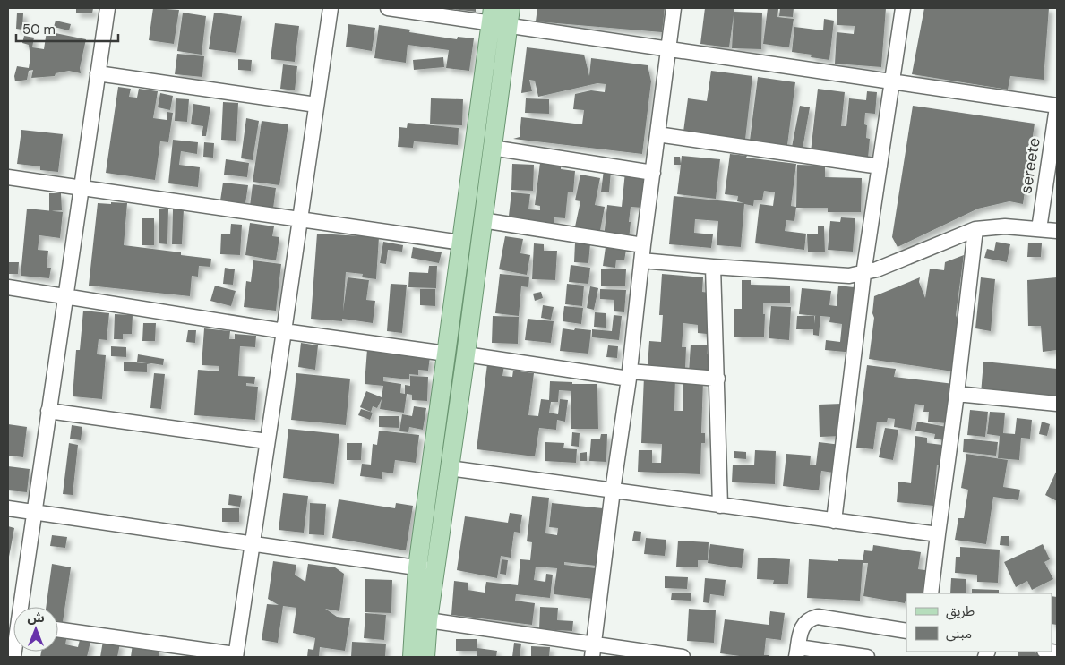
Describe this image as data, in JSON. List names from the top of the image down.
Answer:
{
  "streets": {
    "street": ["sereete"]
  },
  "legend": ["طريق", "مبنى"],
  "scale_bar": "50 m",
  "north": "top"
}
